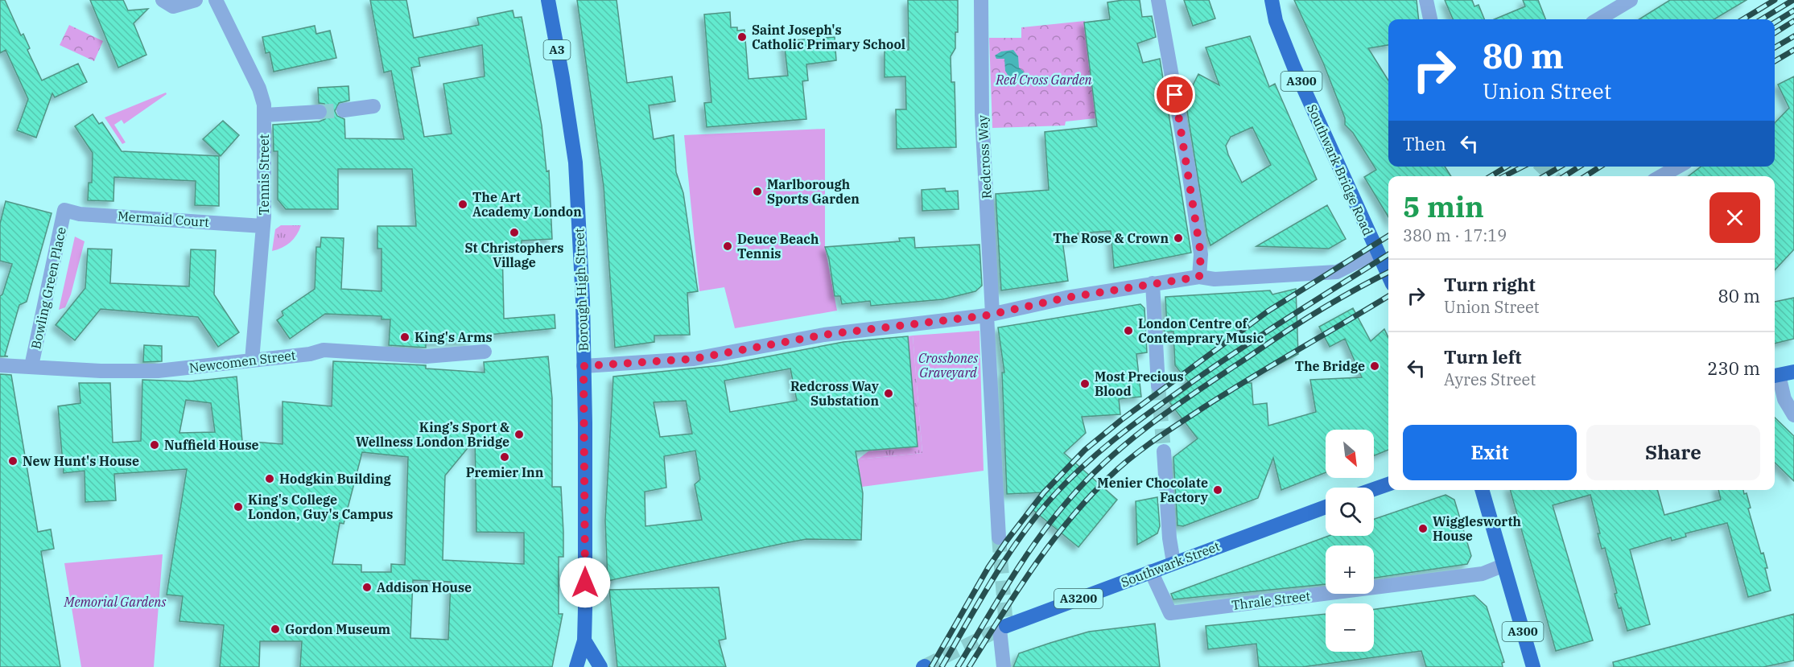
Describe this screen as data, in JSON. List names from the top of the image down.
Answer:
{
  "streets": {
    "main road": [
      "A3",
      "A300",
      "Southwark Bridge Road",
      "Borough High Street",
      "Southwark Street",
      "A3200"
    ],
    "street": [
      "Redcross Way",
      "Tennis Street",
      "Mermaid Court",
      "Bowling Green Place",
      "Newcomen Street",
      "Thrale Street"
    ]
  },
  "crossings": [
    ["A300", "Thrale Street"],
    ["Tennis Street", "Mermaid Court"],
    ["Tennis Street", "Newcomen Street"],
    ["Mermaid Court", "Bowling Green Place"],
    ["Bowling Green Place", "Newcomen Street"],
    ["Southwark Street", "Thrale Street"]
  ],
  "parks": ["Red Cross Garden", "Crossbones Graveyard", "Memorial Gardens"],
  "places": [
    "Saint Joseph's Catholic Primary School",
    "Marlborough Sports Garden",
    "The Art Academy London",
    "St Christophers Village",
    "The Rose & Crown",
    "Deuce Beach Tennis",
    "London Centre of Contemprary Music",
    "King's Arms",
    "The Bridge",
    "Most Precious Blood",
    "Redcross Way Substation",
    "King’s Sport & Wellness London Bridge",
    "Nuffield House",
    "Premier Inn",
    "New Hunt's House",
    "Hodgkin Building",
    "Menier Chocolate Factory",
    "King's College London, Guy's Campus",
    "Wigglesworth House",
    "Addison House",
    "Gordon Museum"
  ],
  "north": "bottom right",
  "page": {
    "turn": ["80 m", "Union Street"],
    "then": "Then",
    "heading": ["5 min", "380 m · 17:19"],
    "list": [
      {
        "name": "Turn right",
        "note": "Union Street",
        "value": "80 m"
      },
      {
        "name": "Turn left",
        "note": "Ayres Street",
        "value": "230 m"
      }
    ],
    "buttons": ["Exit", "Share"],
    "map_buttons": ["+", "−"]
  }
}
